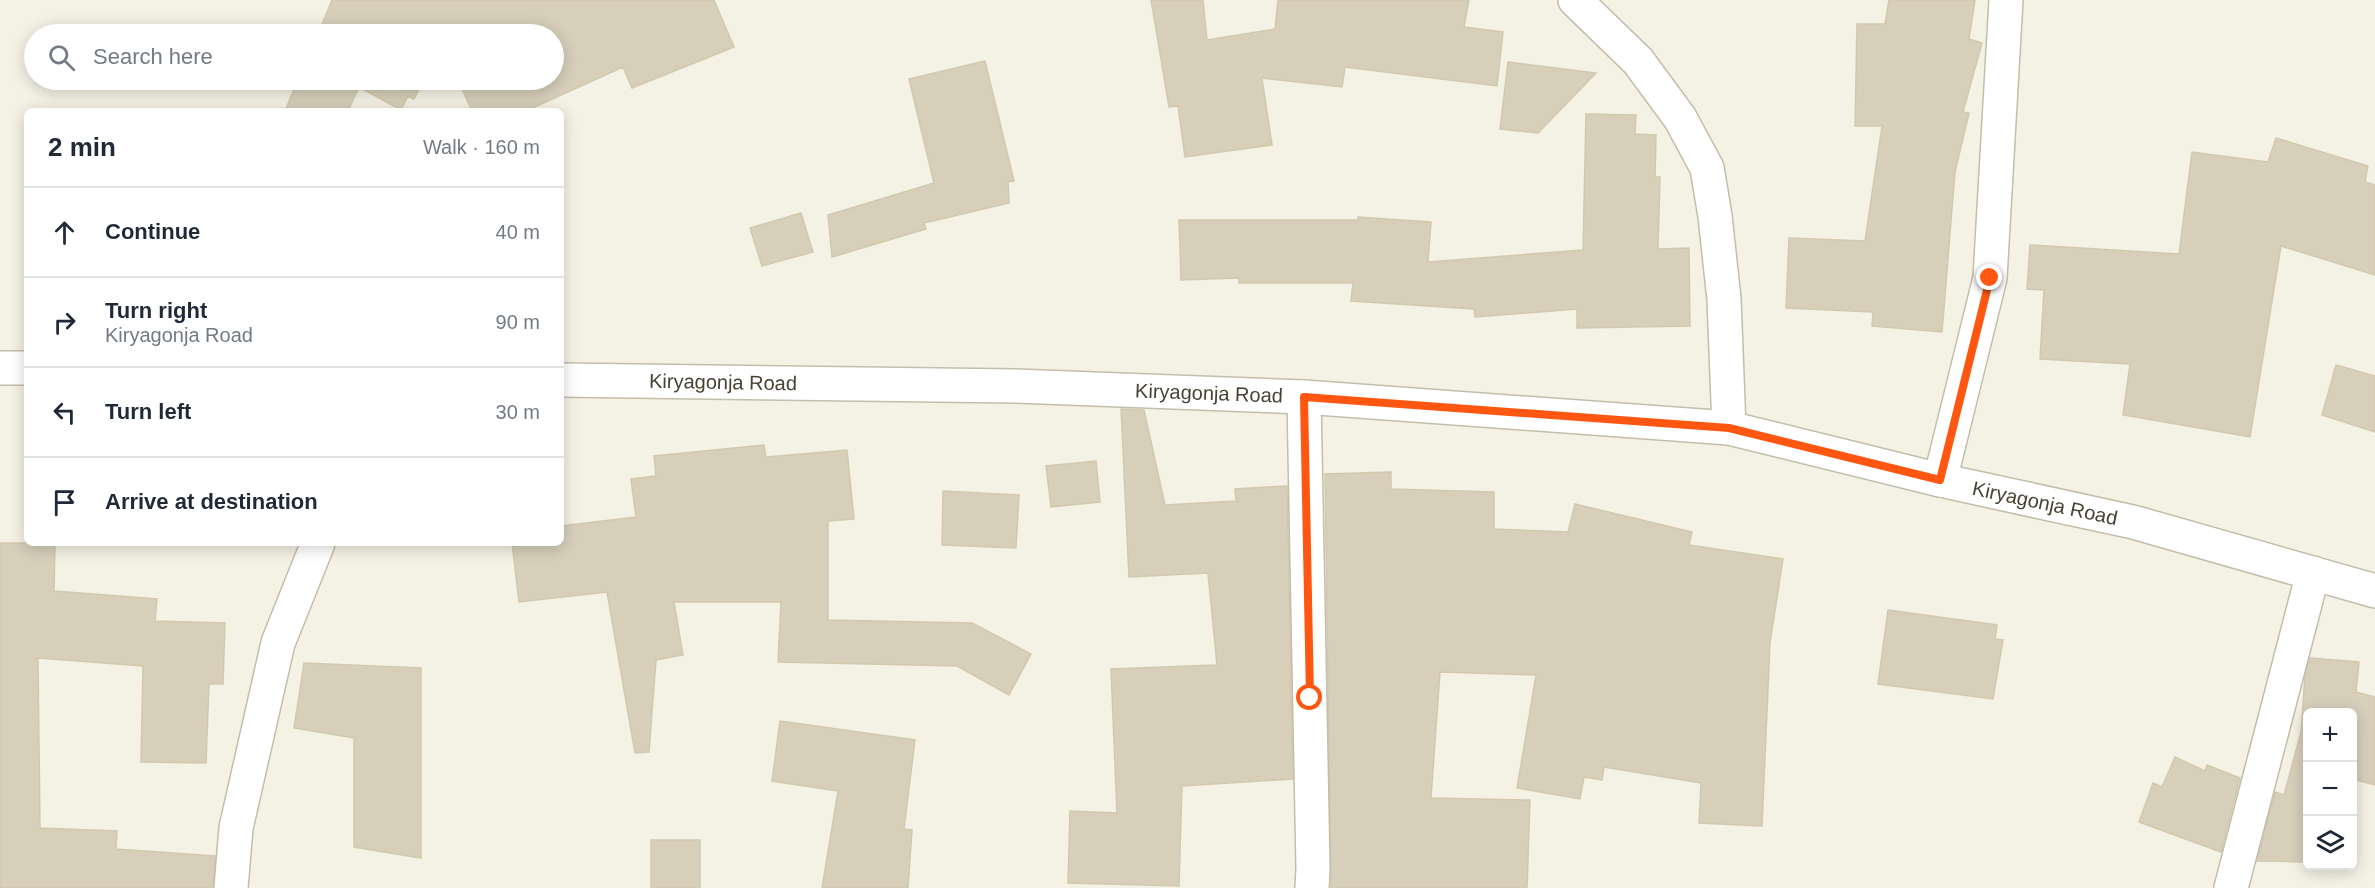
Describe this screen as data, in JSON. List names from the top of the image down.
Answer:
{
  "streets": {
    "street": ["Kiryagonja Road"]
  },
  "page": {
    "search": "Search here",
    "heading": ["2 min", "Walk · 160 m"],
    "list": [
      ["Continue", "40 m"],
      ["Turn right", "Kiryagonja Road", "90 m"],
      ["Turn left", "30 m"],
      "Arrive at destination"
    ],
    "map_buttons": ["+", "−"]
  }
}
